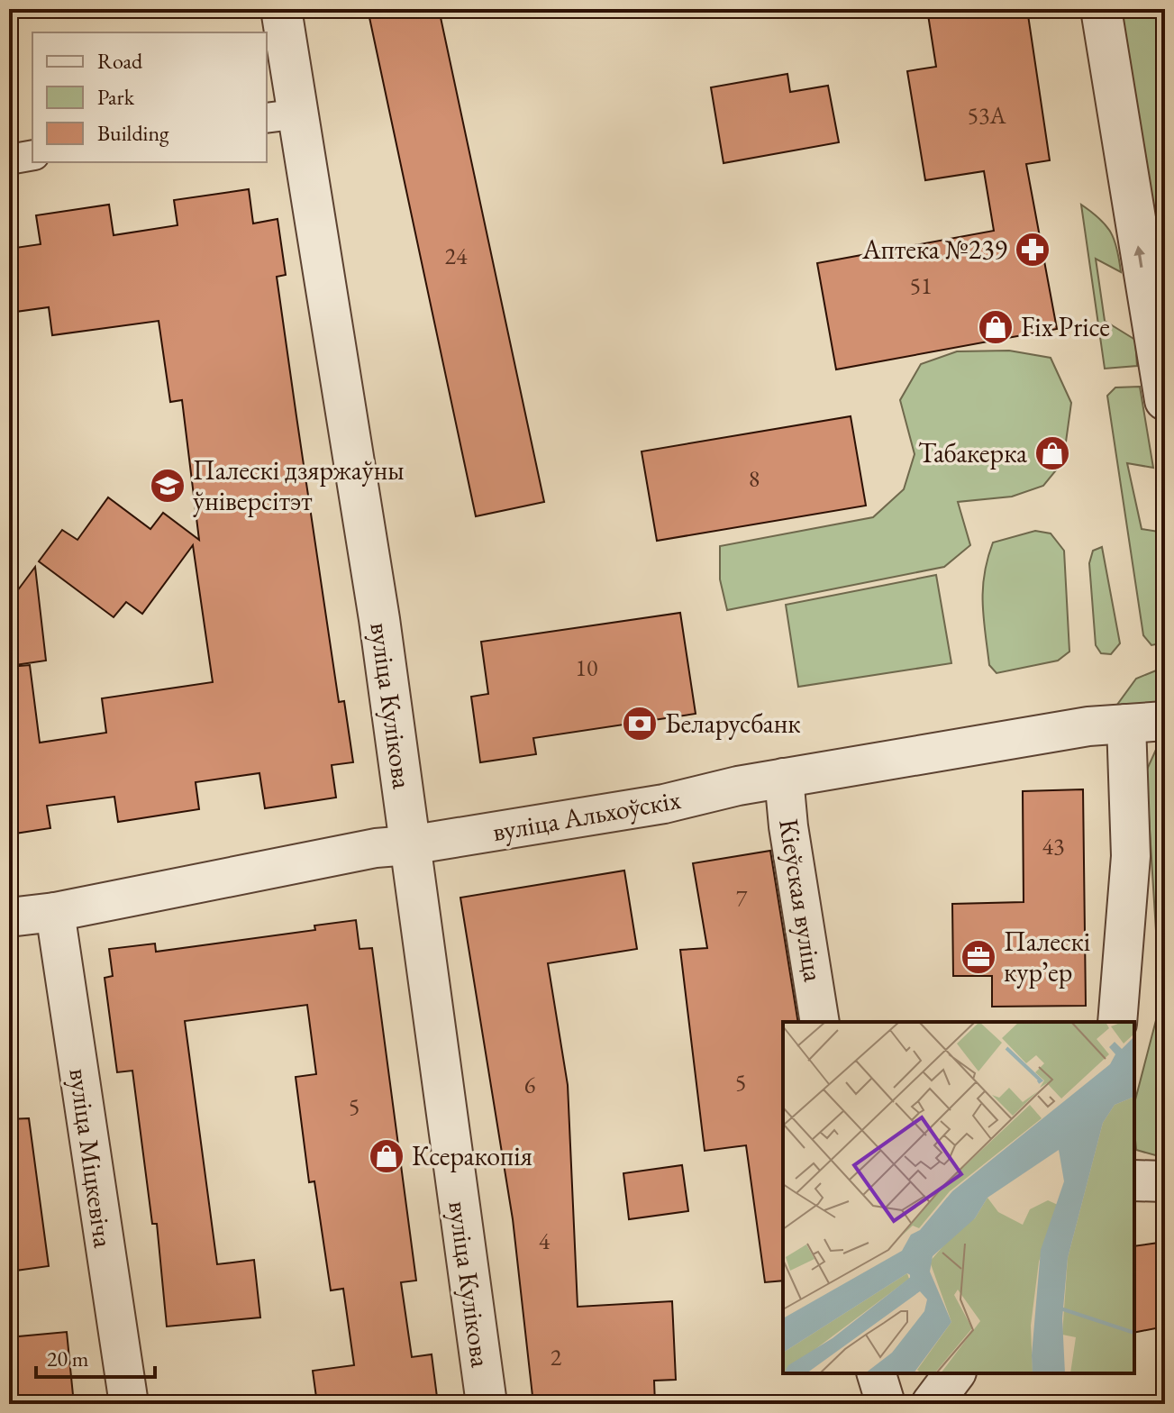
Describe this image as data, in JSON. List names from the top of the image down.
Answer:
{
  "streets": {
    "street": [
      "вуліца Кулікова",
      "вуліца Альхоўскіх",
      "Кіеўская вуліца",
      "вуліца Міцкевіча"
    ]
  },
  "crossings": [
    ["вуліца Кулікова", "вуліца Альхоўскіх"],
    ["вуліца Альхоўскіх", "Кіеўская вуліца"],
    ["вуліца Альхоўскіх", "вуліца Міцкевіча"]
  ],
  "places": {
    "pharmacy": ["Аптека №239"],
    "shop": ["Fix Price", "Табакерка", "Ксеракопія"],
    "school or university": ["Палескі дзяржаўны ўніверсітэт"],
    "bank": ["Беларусбанк"],
    "office": ["Палескі курʼер"]
  },
  "house_numbers": [
    "53А",
    "24",
    "51",
    "8",
    "10",
    "43",
    "7",
    "5",
    "6",
    "5",
    "4",
    "2"
  ],
  "legend": ["Road", "Park", "Building"],
  "scale_bar": "20 m"
}
